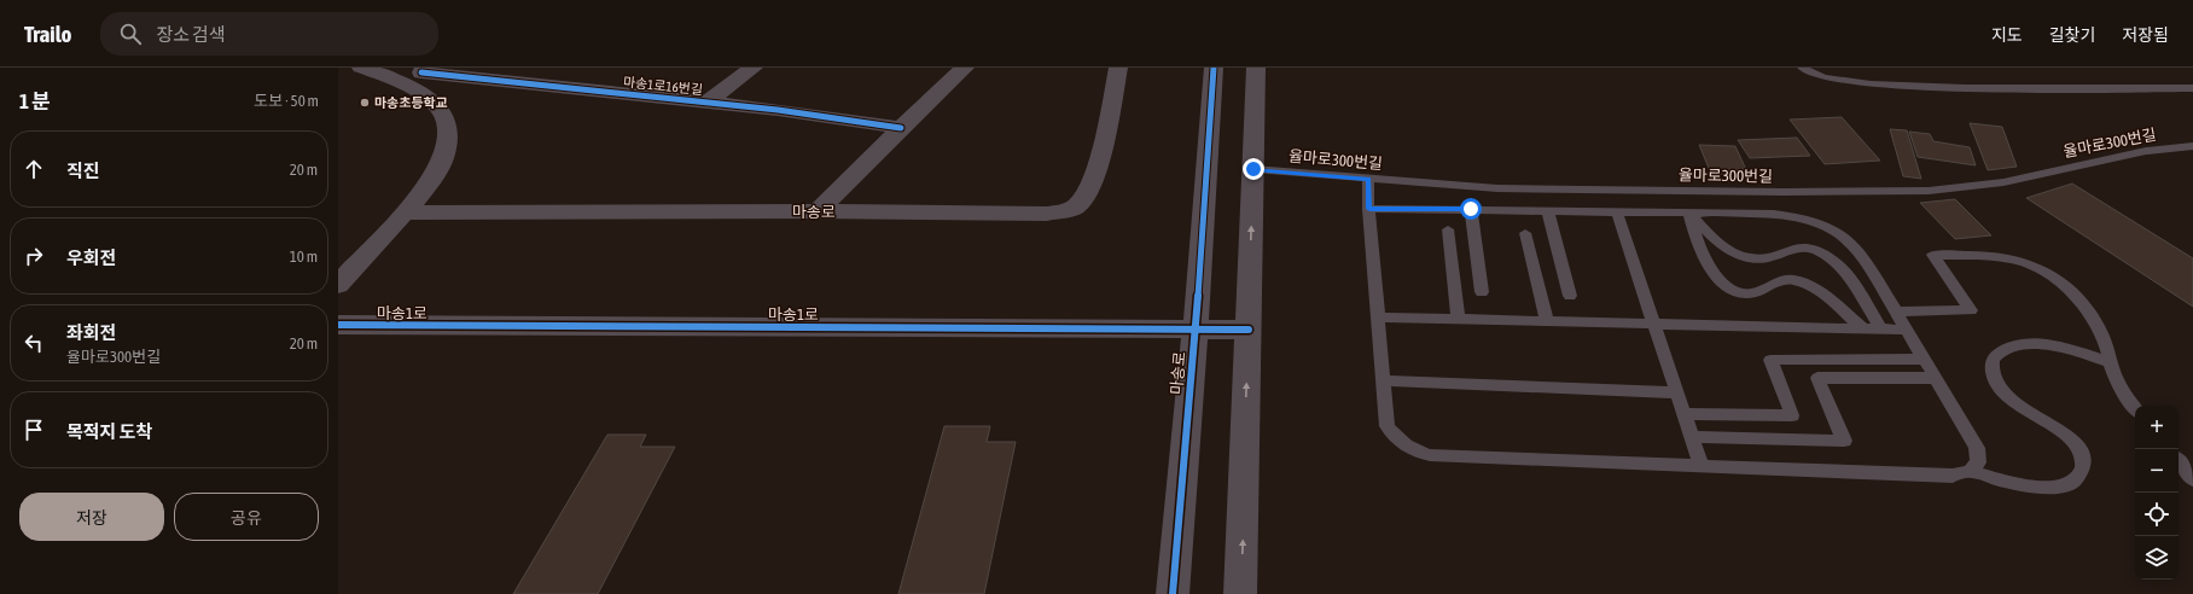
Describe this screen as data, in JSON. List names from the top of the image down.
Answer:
{
  "streets": {
    "street": ["마송1로16번길", "마송로", "마송1로"],
    "lane": ["율마로300번길"]
  },
  "crossings": [
    ["마송1로16번길", "마송로"],
    ["마송로", "마송1로"]
  ],
  "places": ["마송초등학교"],
  "page": {
    "header": "Trailo",
    "search": "장소 검색",
    "nav": ["지도", "길찾기", "저장됨"],
    "heading": ["1 분", "도보 · 50 m"],
    "list": [
      ["직진", "20 m"],
      ["우회전", "10 m"],
      ["좌회전", "율마로300번길", "20 m"],
      "목적지 도착"
    ],
    "map_buttons": ["+", "−"],
    "buttons": ["저장", "공유"]
  }
}
